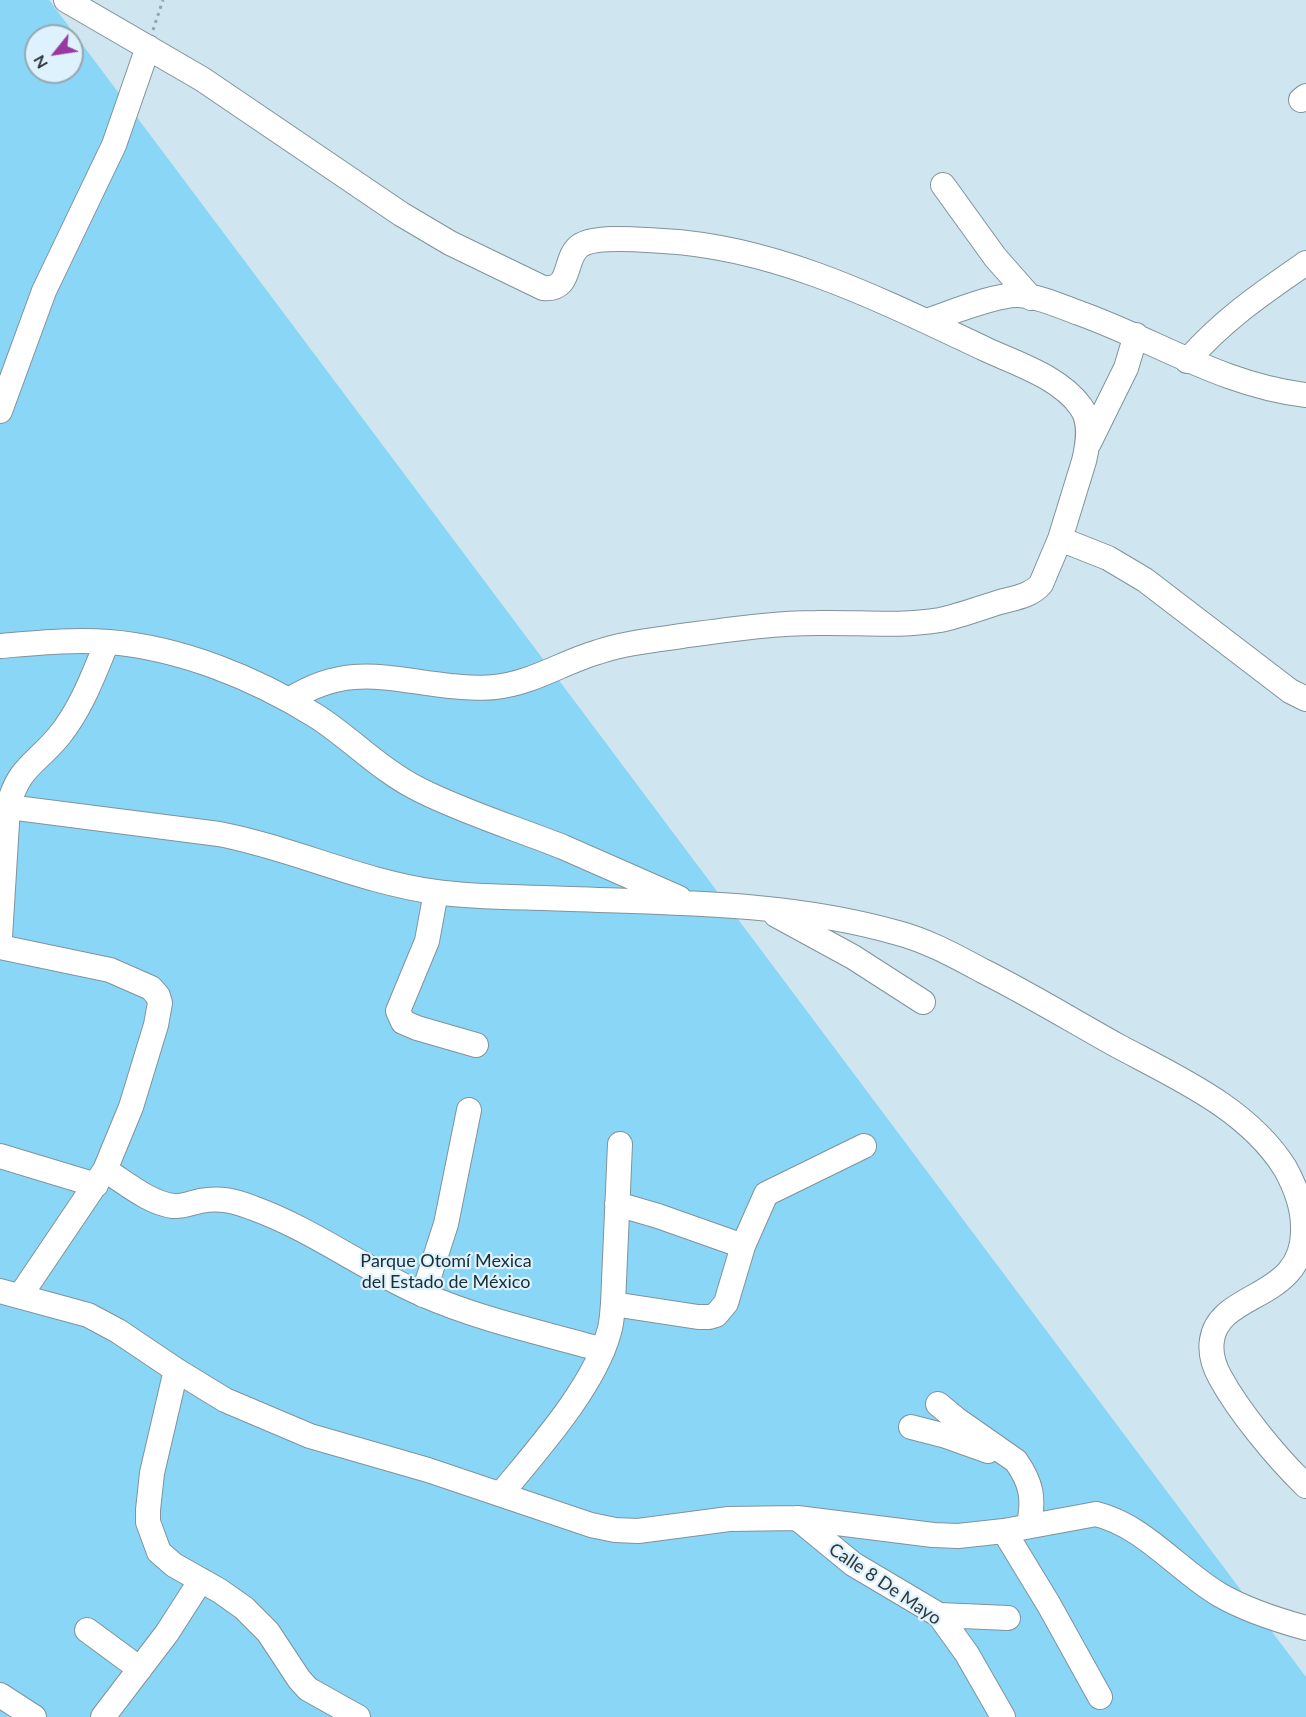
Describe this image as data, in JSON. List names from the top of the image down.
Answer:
{
  "streets": {
    "street": ["Calle 8 De Mayo"]
  },
  "parks": ["Parque Otomí Mexica del Estado de México"],
  "north": "bottom left"
}
